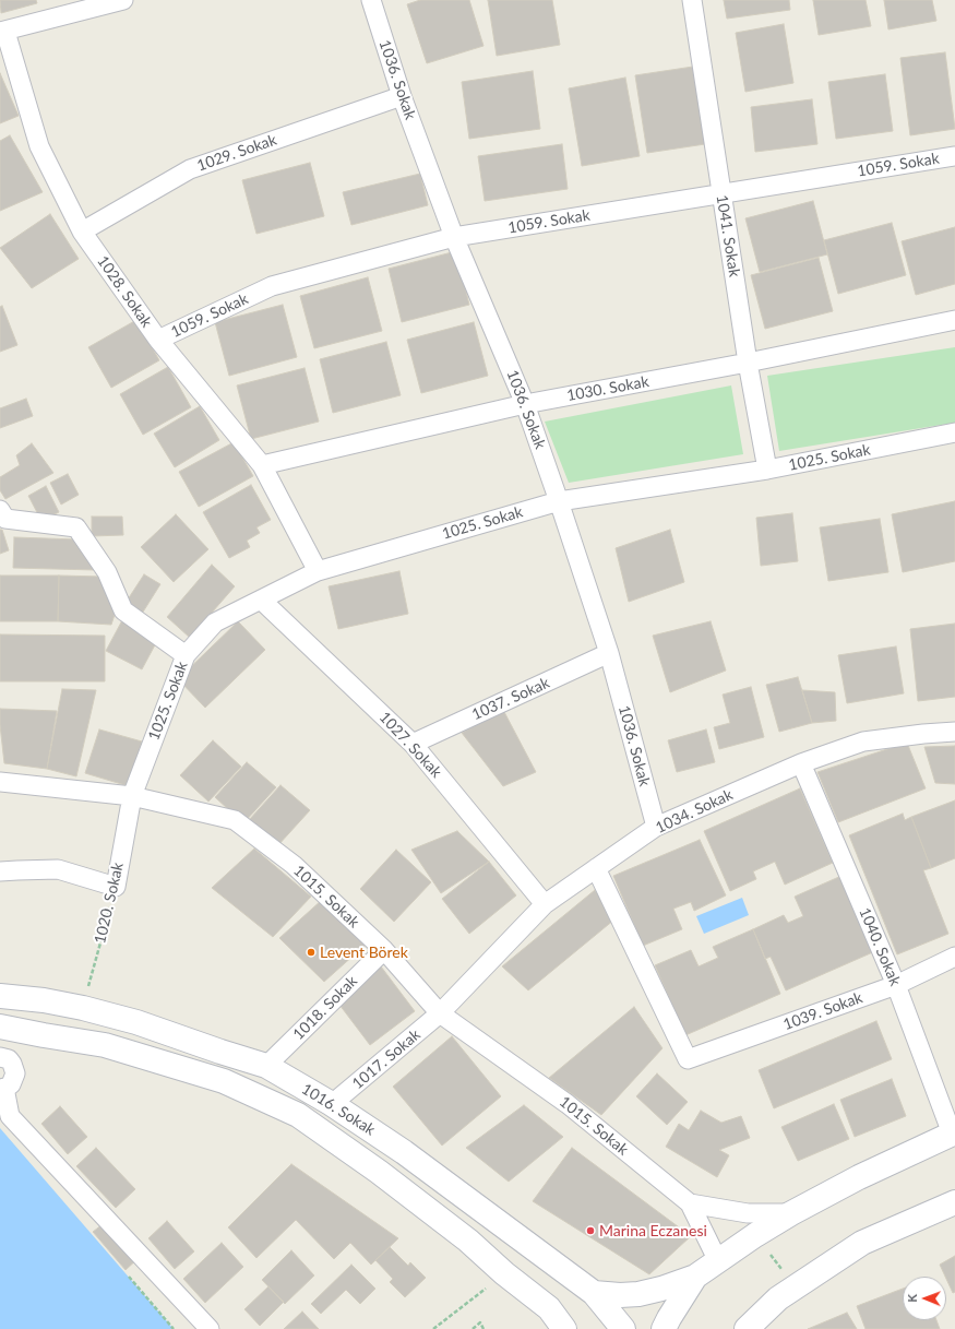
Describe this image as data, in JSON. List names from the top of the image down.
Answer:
{
  "streets": {
    "main road": ["1016. Sokak"],
    "street": [
      "1036. Sokak",
      "1029. Sokak",
      "1059. Sokak",
      "1041. Sokak",
      "1028. Sokak",
      "1030. Sokak",
      "1025. Sokak",
      "1037. Sokak",
      "1027. Sokak",
      "1034. Sokak",
      "1015. Sokak",
      "1020. Sokak",
      "1040. Sokak",
      "1018. Sokak",
      "1039. Sokak",
      "1017. Sokak"
    ]
  },
  "crossings": [
    ["1036. Sokak", "1029. Sokak"],
    ["1036. Sokak", "1059. Sokak"],
    ["1036. Sokak", "1030. Sokak"],
    ["1036. Sokak", "1025. Sokak"],
    ["1036. Sokak", "1037. Sokak"],
    ["1036. Sokak", "1034. Sokak"],
    ["1029. Sokak", "1028. Sokak"],
    ["1059. Sokak", "1041. Sokak"],
    ["1059. Sokak", "1028. Sokak"],
    ["1041. Sokak", "1030. Sokak"],
    ["1041. Sokak", "1025. Sokak"],
    ["1028. Sokak", "1030. Sokak"],
    ["1028. Sokak", "1025. Sokak"],
    ["1025. Sokak", "1027. Sokak"],
    ["1025. Sokak", "1015. Sokak"],
    ["1025. Sokak", "1020. Sokak"],
    ["1037. Sokak", "1027. Sokak"],
    ["1027. Sokak", "1034. Sokak"],
    ["1034. Sokak", "1015. Sokak"],
    ["1034. Sokak", "1040. Sokak"],
    ["1034. Sokak", "1039. Sokak"],
    ["1034. Sokak", "1017. Sokak"],
    ["1015. Sokak", "1020. Sokak"],
    ["1015. Sokak", "1018. Sokak"],
    ["1015. Sokak", "1017. Sokak"],
    ["1020. Sokak", "1016. Sokak"],
    ["1040. Sokak", "1039. Sokak"],
    ["1018. Sokak", "1016. Sokak"],
    ["1017. Sokak", "1016. Sokak"]
  ],
  "places": ["Levent Börek", "Marina Eczanesi"],
  "north": "left"
}
